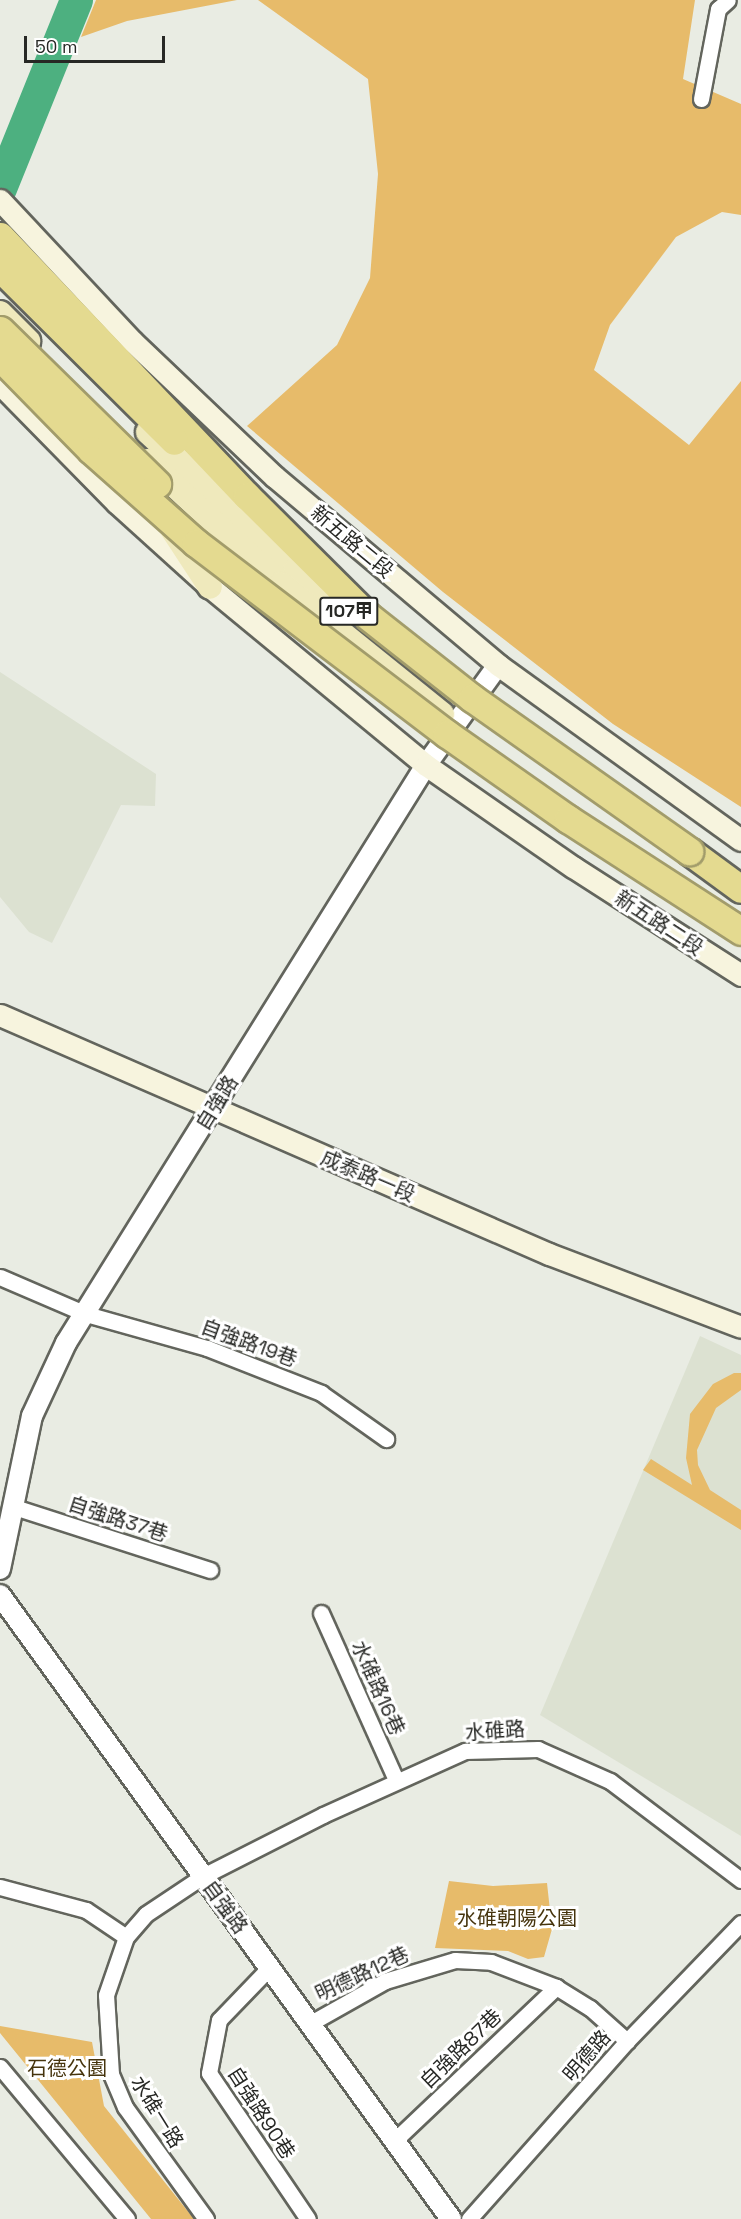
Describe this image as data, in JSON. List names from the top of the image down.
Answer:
{
  "streets": {
    "main road": ["新五路二段", "107甲", "成泰路一段"],
    "street": [
      "自強路",
      "自強路19巷",
      "自強路37巷",
      "水碓路16巷",
      "水碓路",
      "明德路12巷",
      "自強路87巷",
      "明德路",
      "水碓一路",
      "自強路90巷"
    ]
  },
  "crossings": [
    ["新五路二段", "自強路"],
    ["107甲", "自強路"],
    ["自強路", "成泰路一段"],
    ["自強路", "自強路19巷"],
    ["自強路", "自強路37巷"],
    ["自強路", "水碓路"],
    ["自強路", "明德路12巷"],
    ["自強路", "自強路87巷"],
    ["自強路", "水碓一路"],
    ["自強路", "自強路90巷"],
    ["水碓路16巷", "水碓路"],
    ["水碓路", "水碓一路"],
    ["明德路12巷", "自強路87巷"],
    ["明德路12巷", "明德路"]
  ],
  "parks": ["水碓朝陽公園", "石德公園"],
  "scale_bar": "50 m"
}
